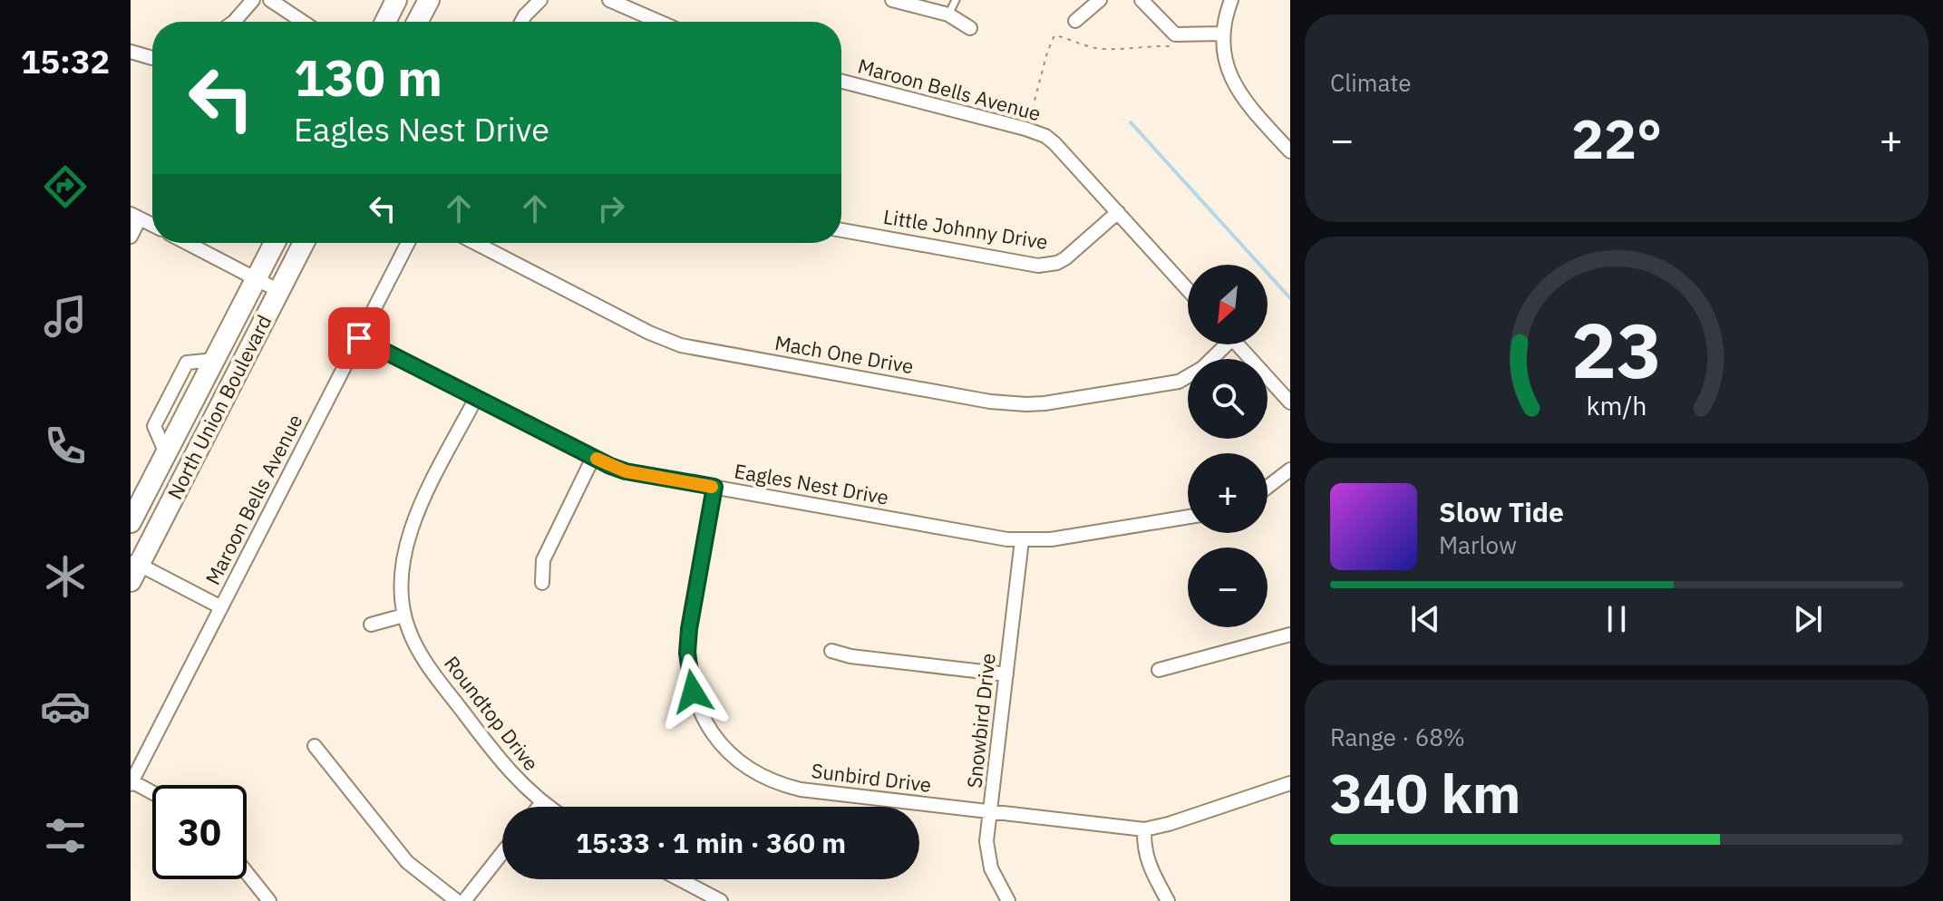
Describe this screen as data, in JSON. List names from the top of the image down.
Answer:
{
  "streets": {
    "main road": ["North Union Boulevard"],
    "street": [
      "Maroon Bells Avenue",
      "Little Johnny Drive",
      "Mach One Drive",
      "Eagles Nest Drive",
      "Roundtop Drive",
      "Snowbird Drive",
      "Sunbird Drive"
    ]
  },
  "crossings": [
    ["Maroon Bells Avenue", "Little Johnny Drive"],
    ["Maroon Bells Avenue", "Eagles Nest Drive"],
    ["Eagles Nest Drive", "Roundtop Drive"],
    ["Eagles Nest Drive", "Snowbird Drive"],
    ["Eagles Nest Drive", "Sunbird Drive"],
    ["Snowbird Drive", "Sunbird Drive"]
  ],
  "north": "bottom left",
  "page": {
    "tabs": "15:32",
    "tile": [
      "Climate",
      ["Range · 68%", "340 km"]
    ],
    "turn": ["130 m", "Eagles Nest Drive"],
    "heat": ["−", "22°", "+"],
    "map_buttons": ["+", "−"],
    "song": ["Slow Tide", "Marlow"],
    "limit": "30",
    "trip": "15:33 · 1 min · 360 m",
    "gauge": ["23", "km/h"]
  }
}
